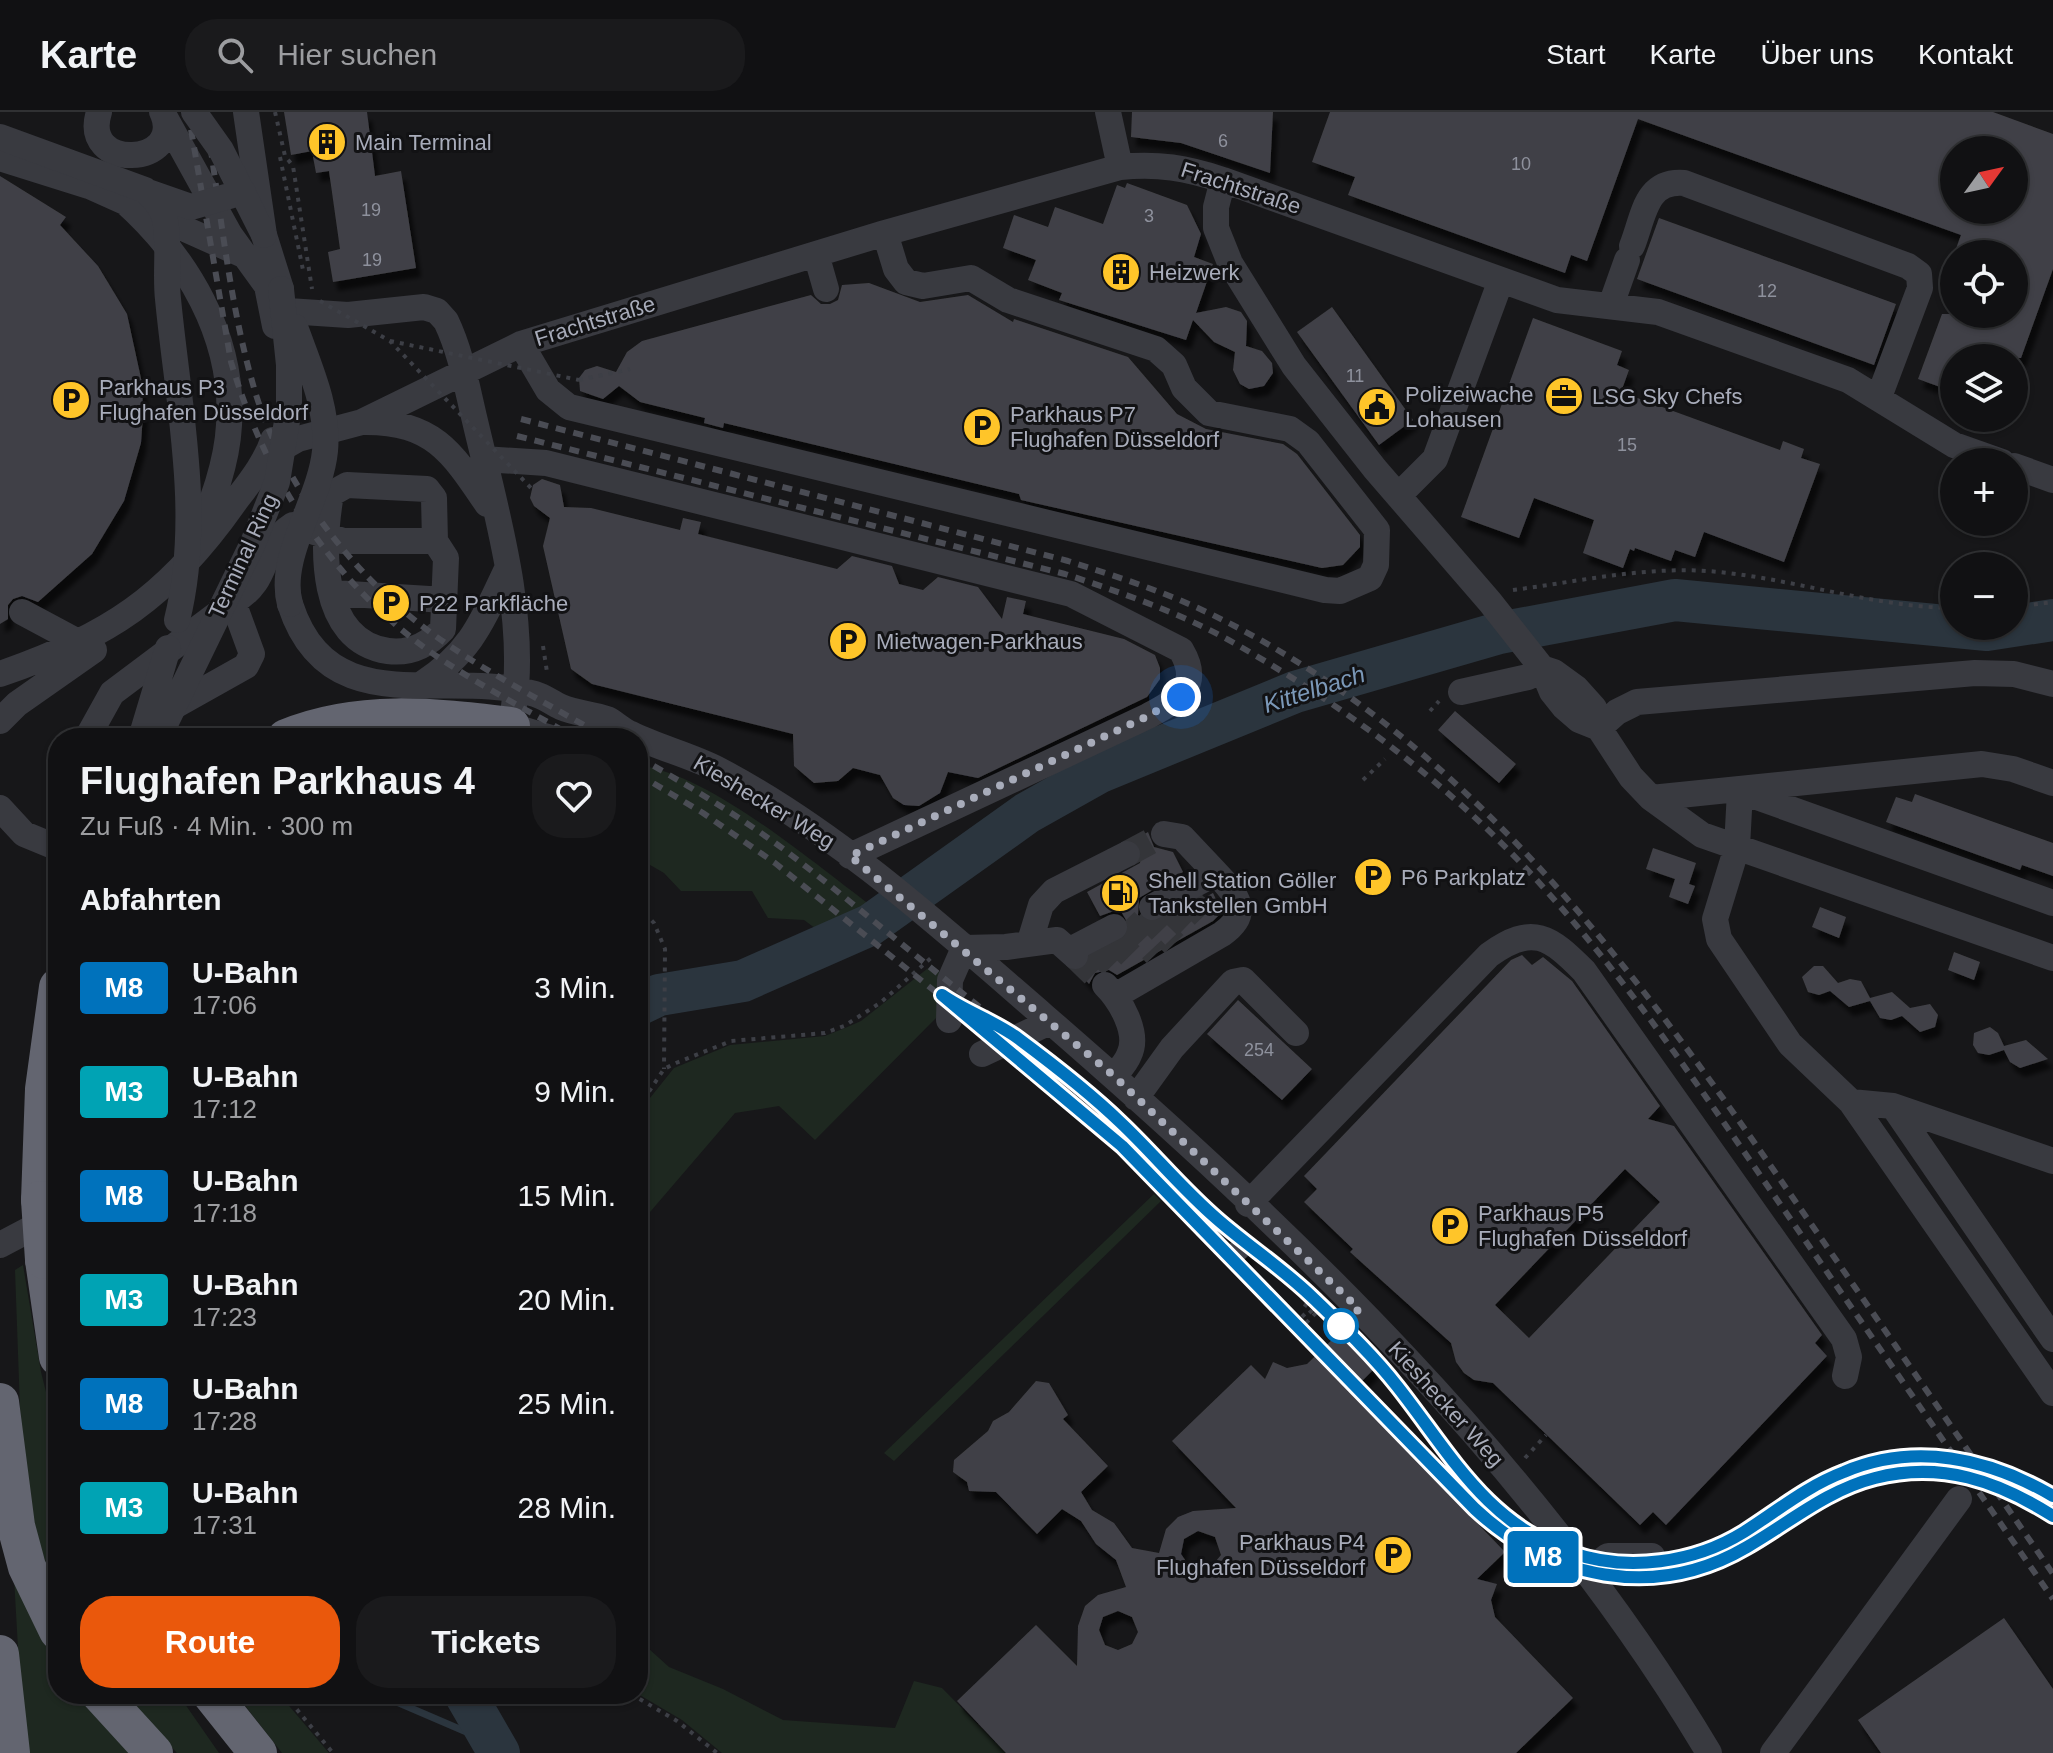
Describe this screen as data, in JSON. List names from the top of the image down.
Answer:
{
  "streets": {
    "street": ["Frachtstraße", "Terminal Ring", "Kieshecker Weg"]
  },
  "water": ["Kittelbach"],
  "places": {
    "building": ["Main Terminal", "Heizwerk"],
    "office": ["LSG Sky Chefs"],
    "parking": [
      "Parkhaus P3 Flughafen Düsseldorf",
      "Parkhaus P7 Flughafen Düsseldorf",
      "P22 Parkfläche",
      "Mietwagen-Parkhaus",
      "P6 Parkplatz",
      "Parkhaus P5 Flughafen Düsseldorf",
      "Parkhaus P4 Flughafen Düsseldorf"
    ],
    "public building": ["Polizeiwache Lohausen"],
    "fuel station": ["Shell Station Göller Tankstellen GmbH"]
  },
  "lines": ["metro line M8"],
  "house_numbers": [
    "6",
    "10",
    "19",
    "3",
    "19",
    "12",
    "11",
    "15",
    "254"
  ],
  "north": "top right",
  "page": {
    "header": "Karte",
    "search": "Hier suchen",
    "nav": [
      "Start",
      "Karte",
      "Über uns",
      "Kontakt"
    ],
    "on_map": "M8",
    "map_buttons": ["+", "−"],
    "heading": [
      ["Flughafen Parkhaus 4", "Zu Fuß · 4 Min. · 300 m"],
      "Abfahrten"
    ],
    "list": [
      {
        "mark": "M8",
        "name": "U-Bahn",
        "note": "17:06",
        "value": "3 Min."
      },
      {
        "mark": "M3",
        "name": "U-Bahn",
        "note": "17:12",
        "value": "9 Min."
      },
      {
        "mark": "M8",
        "name": "U-Bahn",
        "note": "17:18",
        "value": "15 Min."
      },
      {
        "mark": "M3",
        "name": "U-Bahn",
        "note": "17:23",
        "value": "20 Min."
      },
      {
        "mark": "M8",
        "name": "U-Bahn",
        "note": "17:28",
        "value": "25 Min."
      },
      {
        "mark": "M3",
        "name": "U-Bahn",
        "note": "17:31",
        "value": "28 Min."
      }
    ],
    "buttons": ["Route", "Tickets"]
  }
}
